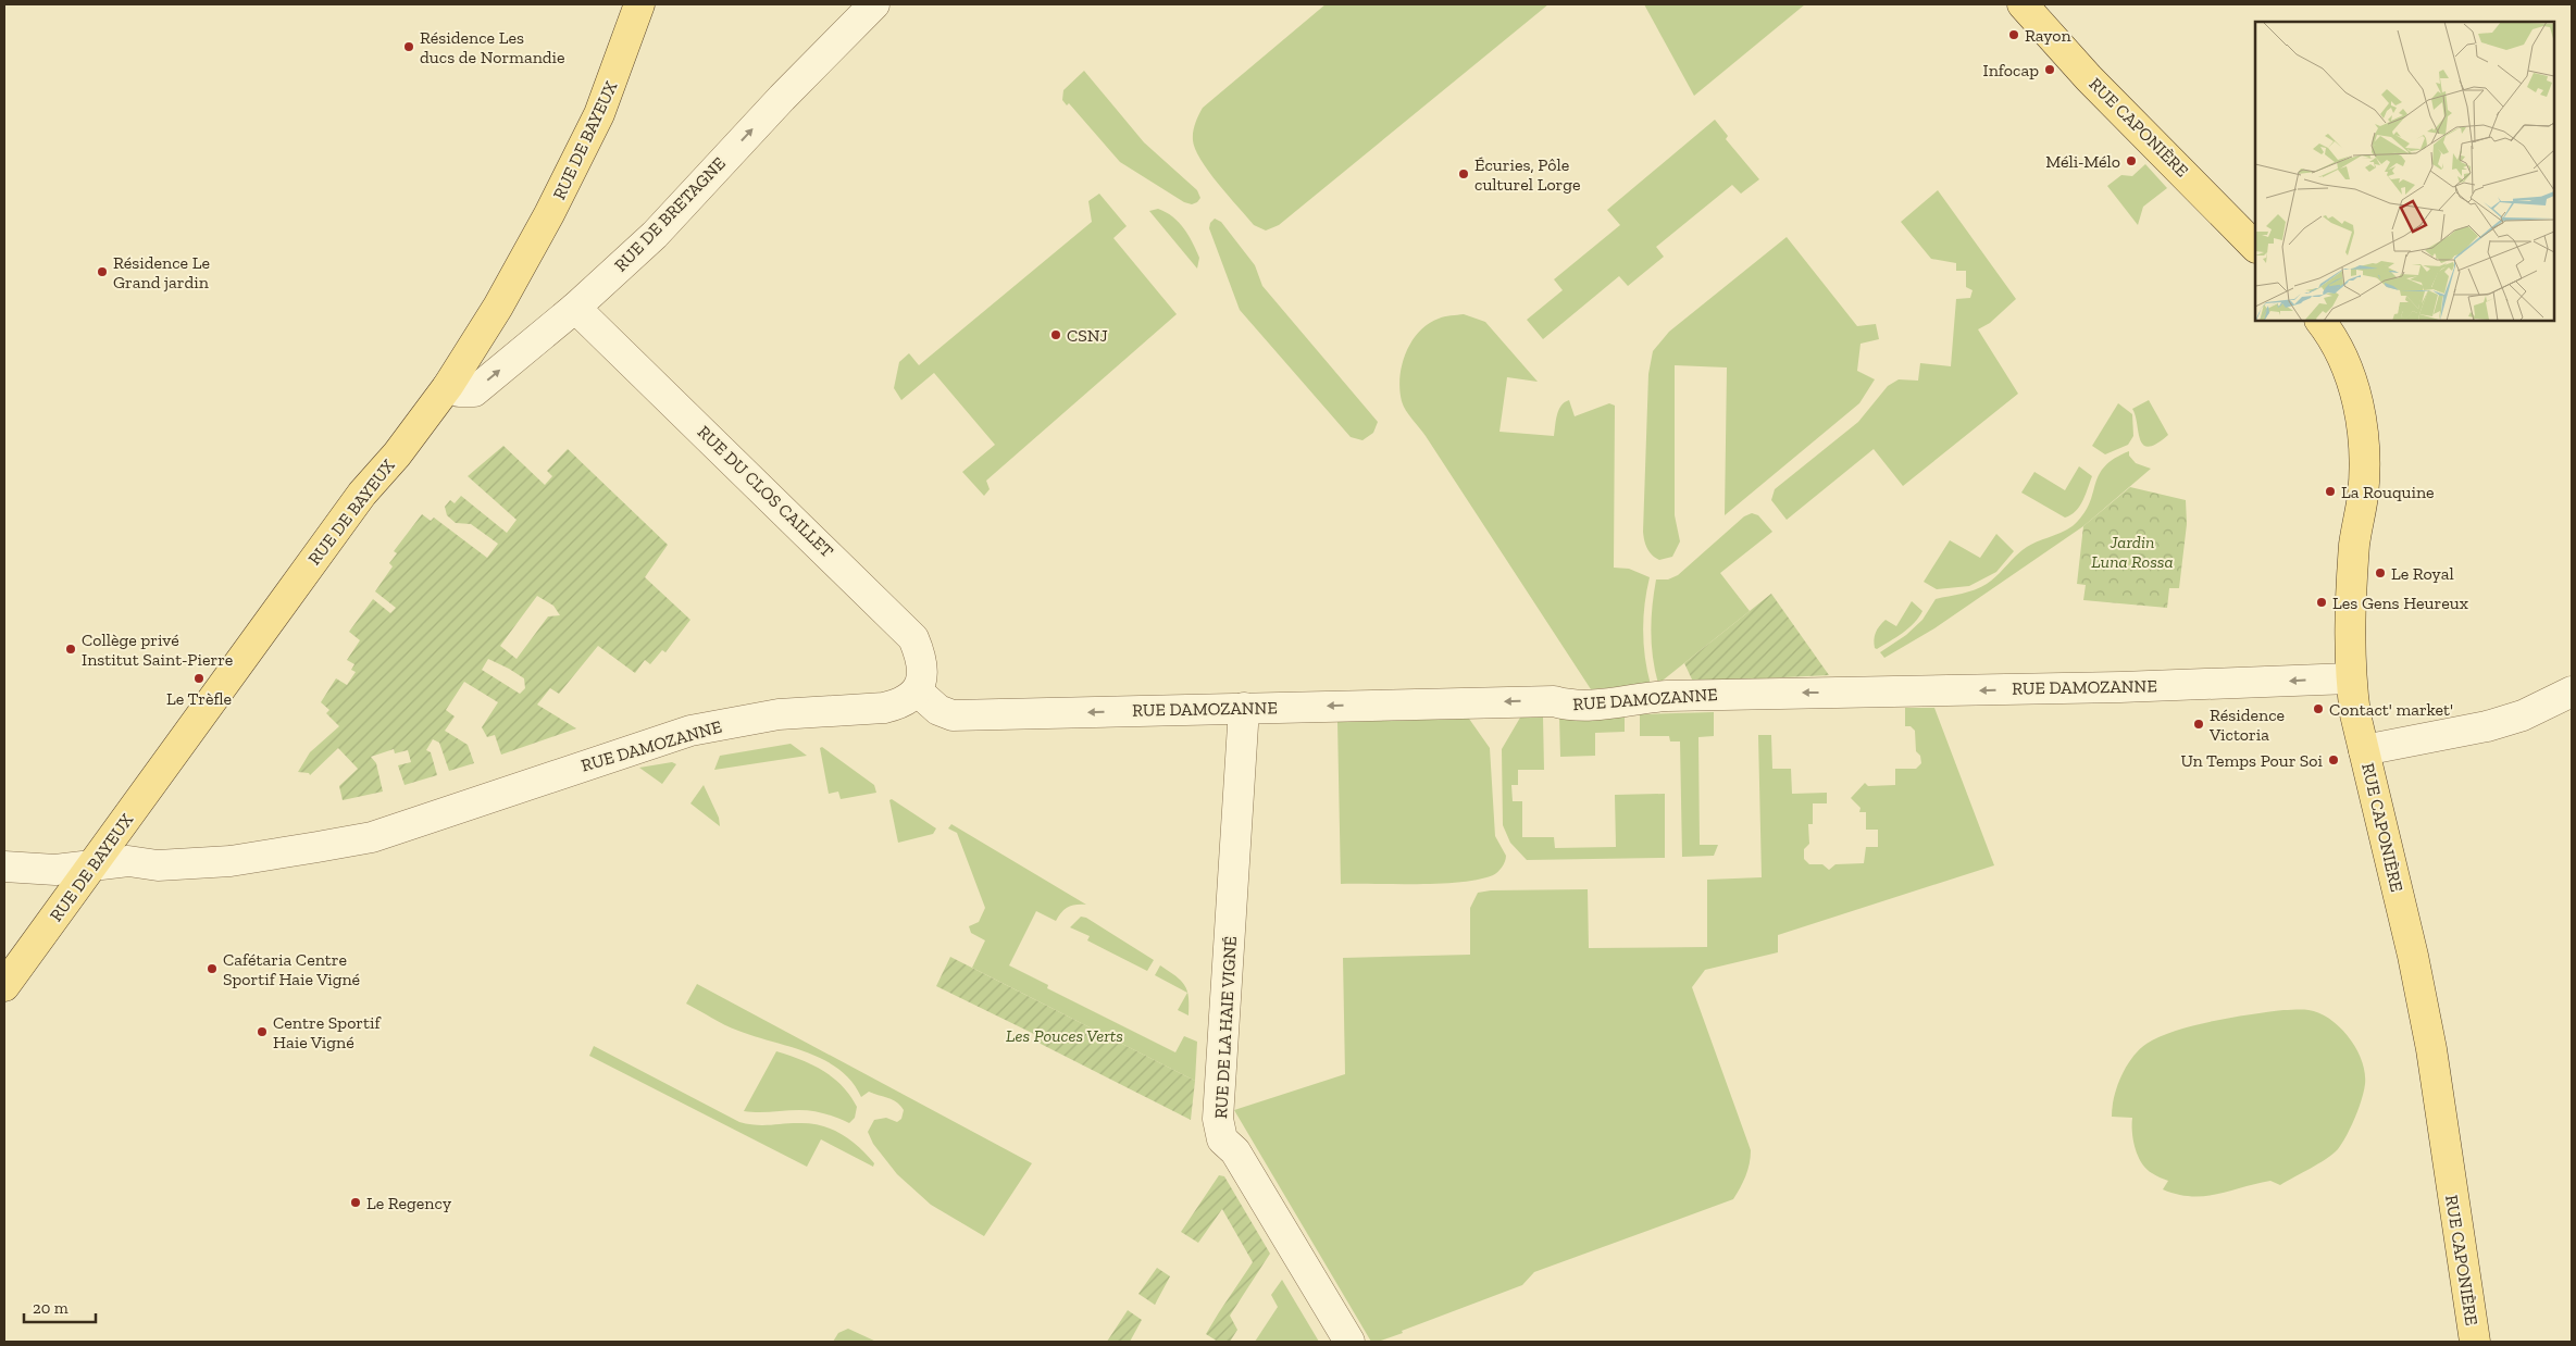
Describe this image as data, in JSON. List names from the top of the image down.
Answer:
{
  "streets": {
    "main road": ["RUE CAPONIÈRE", "RUE DE BAYEUX"],
    "street": [
      "RUE DE BRETAGNE",
      "RUE DU CLOS CAILLET",
      "RUE DAMOZANNE",
      "RUE DE LA HAIE VIGNÉ"
    ]
  },
  "crossings": [
    ["RUE CAPONIÈRE", "RUE DAMOZANNE"],
    ["RUE DE BAYEUX", "RUE DE BRETAGNE"],
    ["RUE DE BAYEUX", "RUE DAMOZANNE"],
    ["RUE DE BRETAGNE", "RUE DU CLOS CAILLET"],
    ["RUE DU CLOS CAILLET", "RUE DAMOZANNE"],
    ["RUE DAMOZANNE", "RUE DE LA HAIE VIGNÉ"]
  ],
  "one_way": ["RUE DE BRETAGNE", "RUE DAMOZANNE"],
  "parks": ["Jardin Luna Rossa", "Les Pouces Verts"],
  "places": [
    "Rayon",
    "Résidence Les ducs de Normandie",
    "Infocap",
    "Méli-Mélo",
    "Écuries, Pôle culturel Lorge",
    "Résidence Le Grand jardin",
    "CSNJ",
    "La Rouquine",
    "Le Royal",
    "Les Gens Heureux",
    "Collège privé Institut Saint-Pierre",
    "Le Trèfle",
    "Contact' market'",
    "Résidence Victoria",
    "Un Temps Pour Soi",
    "Cafétaria Centre Sportif Haie Vigné",
    "Centre Sportif Haie Vigné",
    "Le Regency"
  ],
  "scale_bar": "20 m"
}
